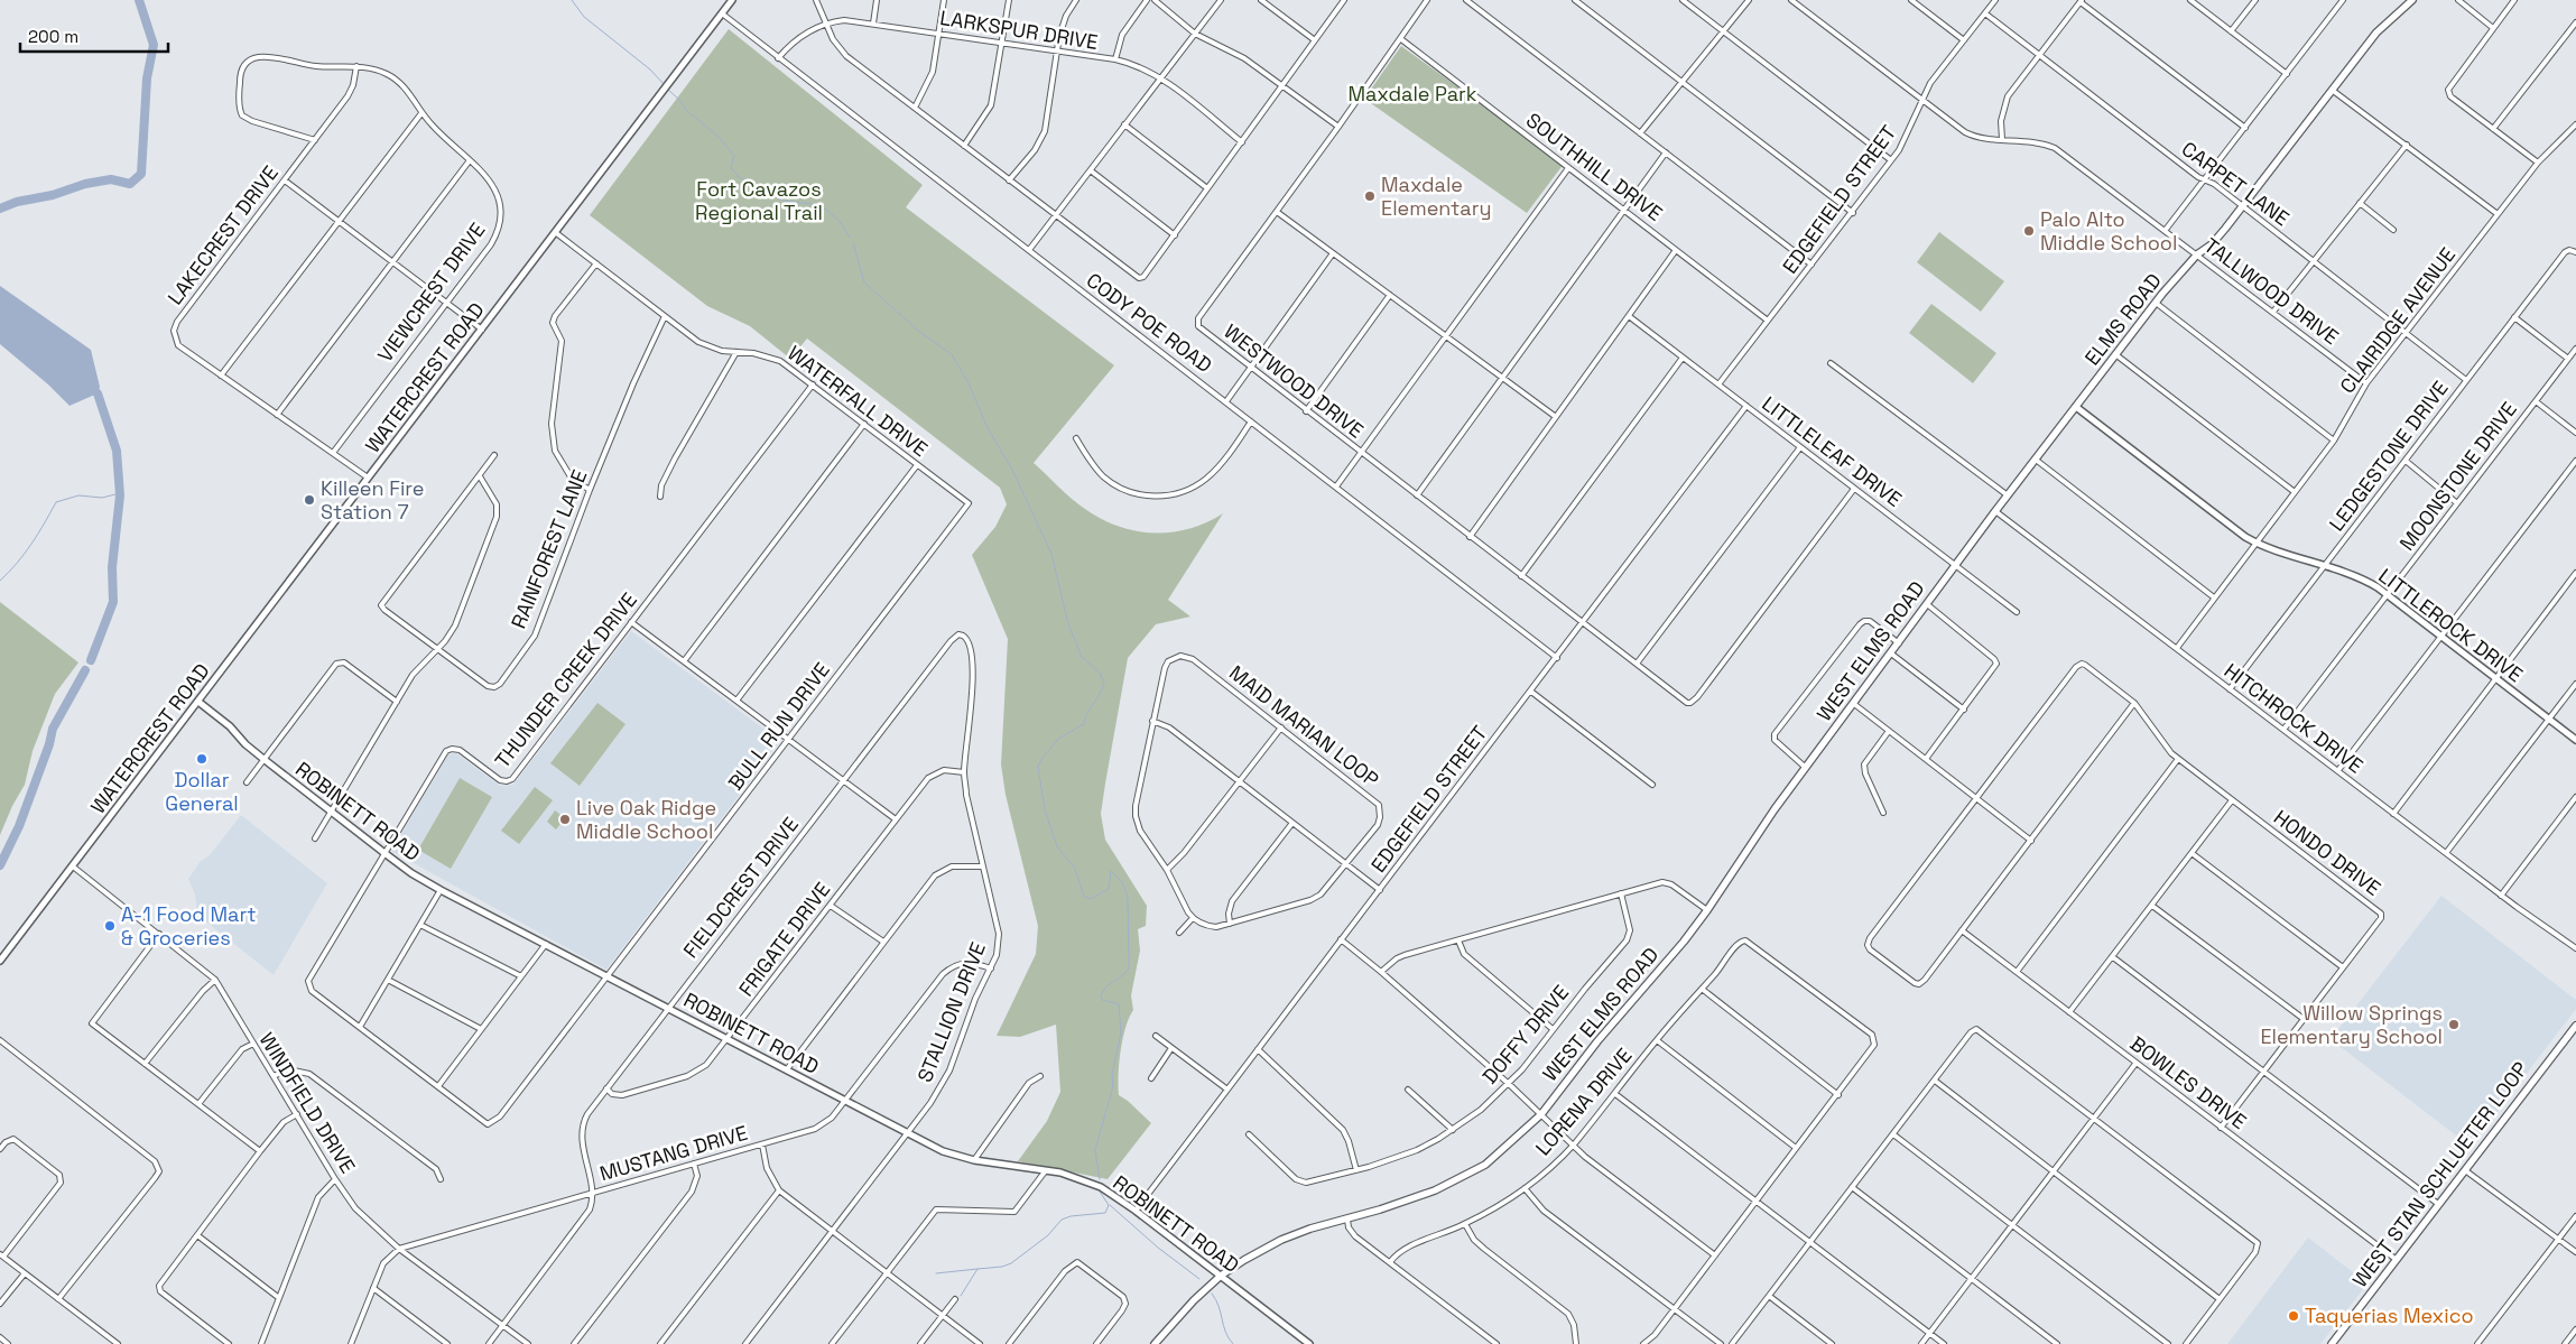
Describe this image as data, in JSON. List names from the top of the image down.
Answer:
{
  "streets": {
    "main road": ["ELMS ROAD", "WEST ELMS ROAD", "WEST STAN SCHLUETER LOOP"],
    "street": [
      "LARKSPUR DRIVE",
      "SOUTHHILL DRIVE",
      "CARPET LANE",
      "EDGEFIELD STREET",
      "LAKECREST DRIVE",
      "TALLWOOD DRIVE",
      "VIEWCREST DRIVE",
      "CLAIRIDGE AVENUE",
      "CODY POE ROAD",
      "WATERCREST ROAD",
      "WESTWOOD DRIVE",
      "WATERFALL DRIVE",
      "LITTLELEAF DRIVE",
      "LEDGESTONE DRIVE",
      "MOONSTONE DRIVE",
      "RAINFOREST LANE",
      "LITTLEROCK DRIVE",
      "THUNDER CREEK DRIVE",
      "HITCHROCK DRIVE",
      "BULL RUN DRIVE",
      "MAID MARIAN LOOP",
      "ROBINETT ROAD",
      "HONDO DRIVE",
      "FIELDCREST DRIVE",
      "FRIGATE DRIVE",
      "STALLION DRIVE",
      "DOFFY DRIVE",
      "BOWLES DRIVE",
      "LORENA DRIVE",
      "WINDFIELD DRIVE",
      "MUSTANG DRIVE"
    ]
  },
  "crossings": [
    ["LARKSPUR DRIVE", "CODY POE ROAD"],
    ["SOUTHHILL DRIVE", "EDGEFIELD STREET"],
    ["SOUTHHILL DRIVE", "WESTWOOD DRIVE"],
    ["CARPET LANE", "EDGEFIELD STREET"],
    ["CARPET LANE", "ELMS ROAD"],
    ["CARPET LANE", "CLAIRIDGE AVENUE"],
    ["CARPET LANE", "LEDGESTONE DRIVE"],
    ["EDGEFIELD STREET", "TALLWOOD DRIVE"],
    ["EDGEFIELD STREET", "CODY POE ROAD"],
    ["EDGEFIELD STREET", "WESTWOOD DRIVE"],
    ["EDGEFIELD STREET", "LITTLELEAF DRIVE"],
    ["EDGEFIELD STREET", "ROBINETT ROAD"],
    ["LAKECREST DRIVE", "VIEWCREST DRIVE"],
    ["LAKECREST DRIVE", "WATERCREST ROAD"],
    ["TALLWOOD DRIVE", "ELMS ROAD"],
    ["TALLWOOD DRIVE", "CLAIRIDGE AVENUE"],
    ["ELMS ROAD", "LITTLELEAF DRIVE"],
    ["ELMS ROAD", "LITTLEROCK DRIVE"],
    ["ELMS ROAD", "WEST ELMS ROAD"],
    ["ELMS ROAD", "HITCHROCK DRIVE"],
    ["CLAIRIDGE AVENUE", "LITTLEROCK DRIVE"],
    ["CODY POE ROAD", "WATERCREST ROAD"],
    ["WATERCREST ROAD", "WATERFALL DRIVE"],
    ["WATERCREST ROAD", "ROBINETT ROAD"],
    ["WATERCREST ROAD", "WINDFIELD DRIVE"],
    ["WESTWOOD DRIVE", "LITTLELEAF DRIVE"],
    ["WATERFALL DRIVE", "RAINFOREST LANE"],
    ["WATERFALL DRIVE", "THUNDER CREEK DRIVE"],
    ["WATERFALL DRIVE", "BULL RUN DRIVE"],
    ["LITTLELEAF DRIVE", "WEST ELMS ROAD"],
    ["LEDGESTONE DRIVE", "LITTLEROCK DRIVE"],
    ["LEDGESTONE DRIVE", "HITCHROCK DRIVE"],
    ["MOONSTONE DRIVE", "LITTLEROCK DRIVE"],
    ["MOONSTONE DRIVE", "HITCHROCK DRIVE"],
    ["WEST ELMS ROAD", "ROBINETT ROAD"],
    ["THUNDER CREEK DRIVE", "BULL RUN DRIVE"],
    ["THUNDER CREEK DRIVE", "ROBINETT ROAD"],
    ["BULL RUN DRIVE", "ROBINETT ROAD"],
    ["ROBINETT ROAD", "FIELDCREST DRIVE"],
    ["ROBINETT ROAD", "FRIGATE DRIVE"],
    ["ROBINETT ROAD", "STALLION DRIVE"],
    ["ROBINETT ROAD", "MUSTANG DRIVE"],
    ["HONDO DRIVE", "BOWLES DRIVE"],
    ["FIELDCREST DRIVE", "FRIGATE DRIVE"],
    ["FIELDCREST DRIVE", "STALLION DRIVE"],
    ["FIELDCREST DRIVE", "MUSTANG DRIVE"],
    ["FRIGATE DRIVE", "STALLION DRIVE"],
    ["STALLION DRIVE", "MUSTANG DRIVE"],
    ["BOWLES DRIVE", "WEST STAN SCHLUETER LOOP"],
    ["WINDFIELD DRIVE", "MUSTANG DRIVE"]
  ],
  "parks": ["Maxdale Park", "Fort Cavazos Regional Trail"],
  "places": [
    "Maxdale Elementary",
    "Palo Alto Middle School",
    "Killeen Fire Station 7",
    "Dollar General",
    "Live Oak Ridge Middle School",
    "A-1 Food Mart & Groceries",
    "Willow Springs Elementary School",
    "Taquerias Mexico"
  ],
  "scale_bar": "200 m"
}
